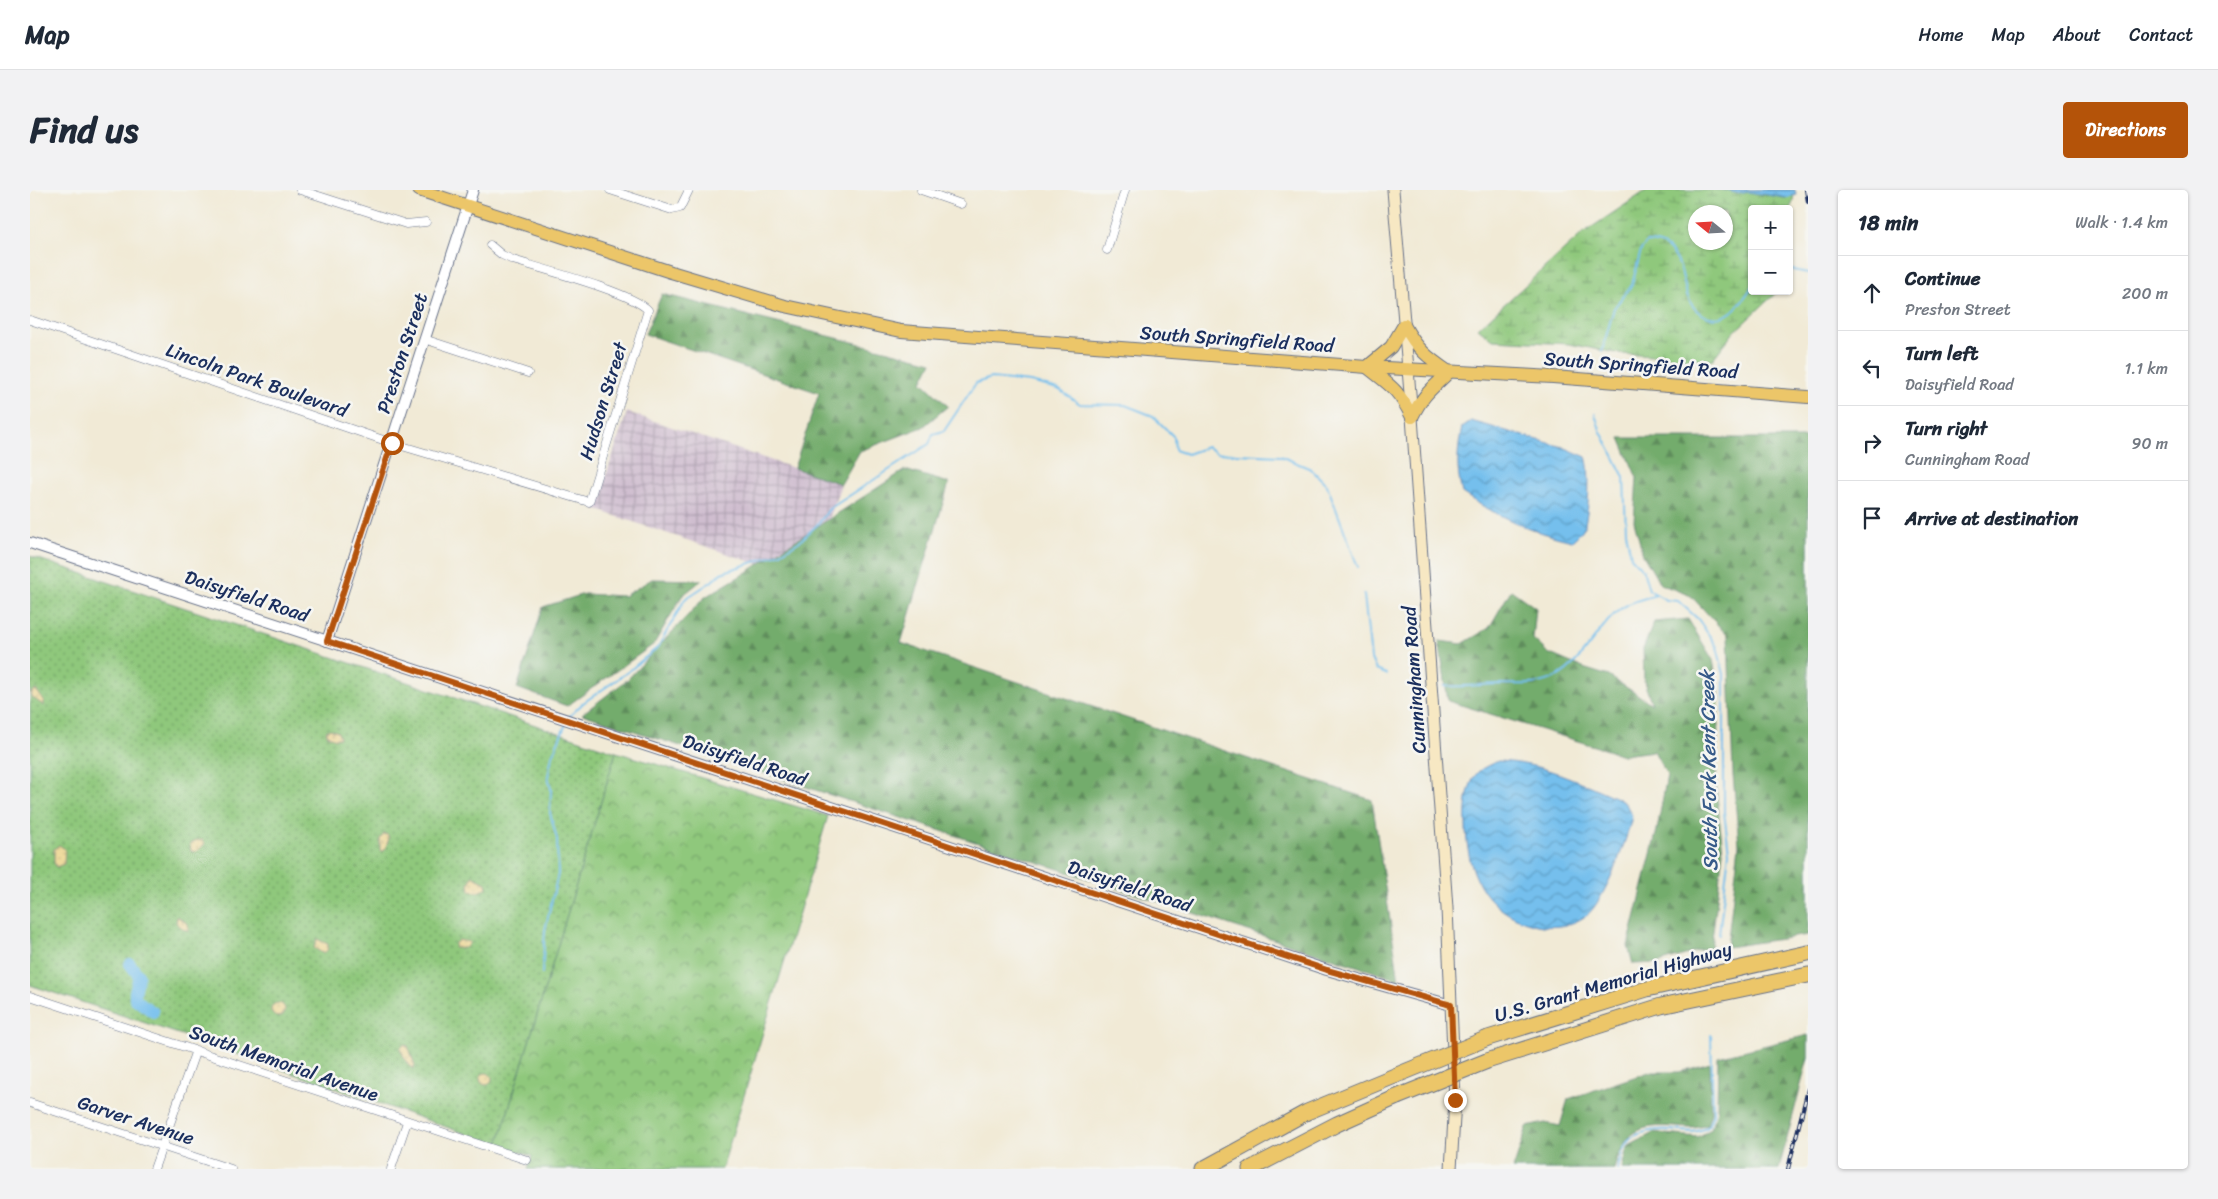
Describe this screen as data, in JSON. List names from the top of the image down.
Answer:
{
  "streets": {
    "highway": ["U.S. Grant Memorial Highway"],
    "main road": ["South Springfield Road", "Cunningham Road"],
    "street": [
      "Preston Street",
      "Lincoln Park Boulevard",
      "Hudson Street",
      "Daisyfield Road",
      "South Memorial Avenue",
      "Garver Avenue"
    ]
  },
  "crossings": [
    ["South Springfield Road", "Preston Street"],
    ["South Springfield Road", "Cunningham Road"],
    ["Preston Street", "Lincoln Park Boulevard"],
    ["Preston Street", "Daisyfield Road"],
    ["Lincoln Park Boulevard", "Hudson Street"],
    ["Daisyfield Road", "Cunningham Road"]
  ],
  "water": ["South Fork Kent Creek"],
  "north": "left",
  "page": {
    "header": "Map",
    "nav": [
      "Home",
      "Map",
      "About",
      "Contact"
    ],
    "title": "Find us",
    "buttons": "Directions",
    "heading": ["18 min", "Walk · 1.4 km"],
    "map_buttons": ["+", "−"],
    "list": [
      ["Continue", "Preston Street", "200 m"],
      ["Turn left", "Daisyfield Road", "1.1 km"],
      ["Turn right", "Cunningham Road", "90 m"],
      "Arrive at destination"
    ]
  }
}
